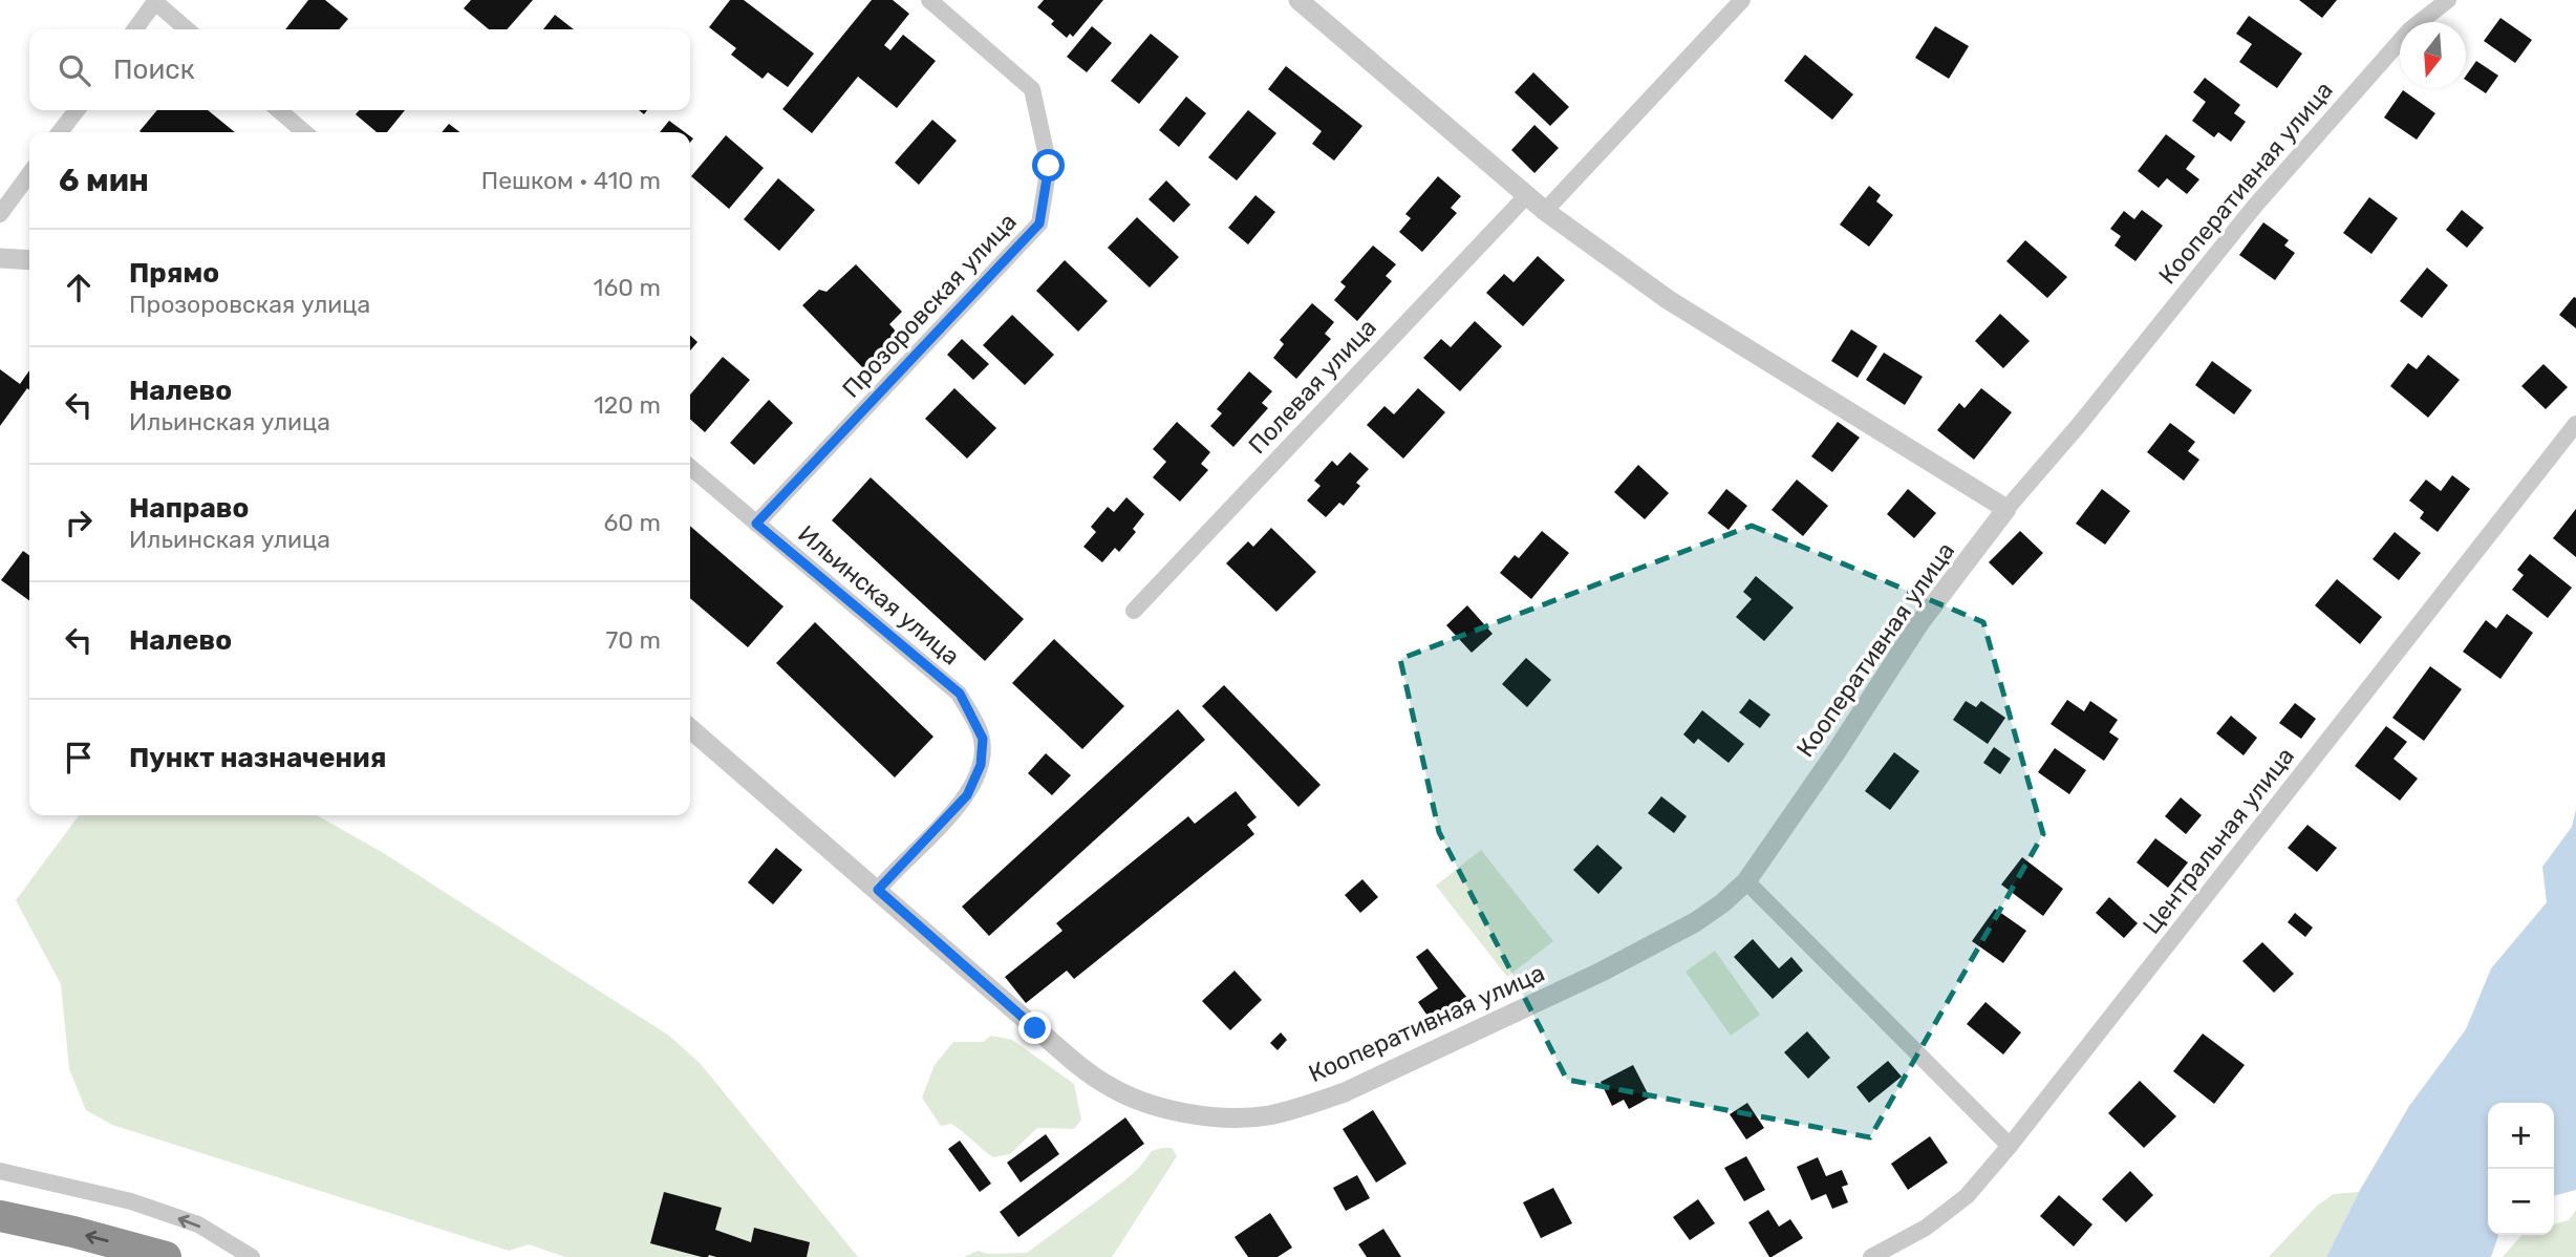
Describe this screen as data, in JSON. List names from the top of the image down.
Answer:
{
  "streets": {
    "street": [
      "Кооперативная улица",
      "Прозоровская улица",
      "Полевая улица",
      "Ильинская улица",
      "Центральная улица"
    ]
  },
  "crossings": [
    ["Кооперативная улица", "Ильинская улица"],
    ["Прозоровская улица", "Ильинская улица"]
  ],
  "north": "bottom",
  "page": {
    "search": "Поиск",
    "heading": ["6 мин", "Пешком · 410 m"],
    "list": [
      ["Прямо", "Прозоровская улица", "160 m"],
      ["Налево", "Ильинская улица", "120 m"],
      ["Направо", "Ильинская улица", "60 m"],
      ["Налево", "70 m"],
      "Пункт назначения"
    ],
    "map_buttons": ["+", "−"]
  }
}
